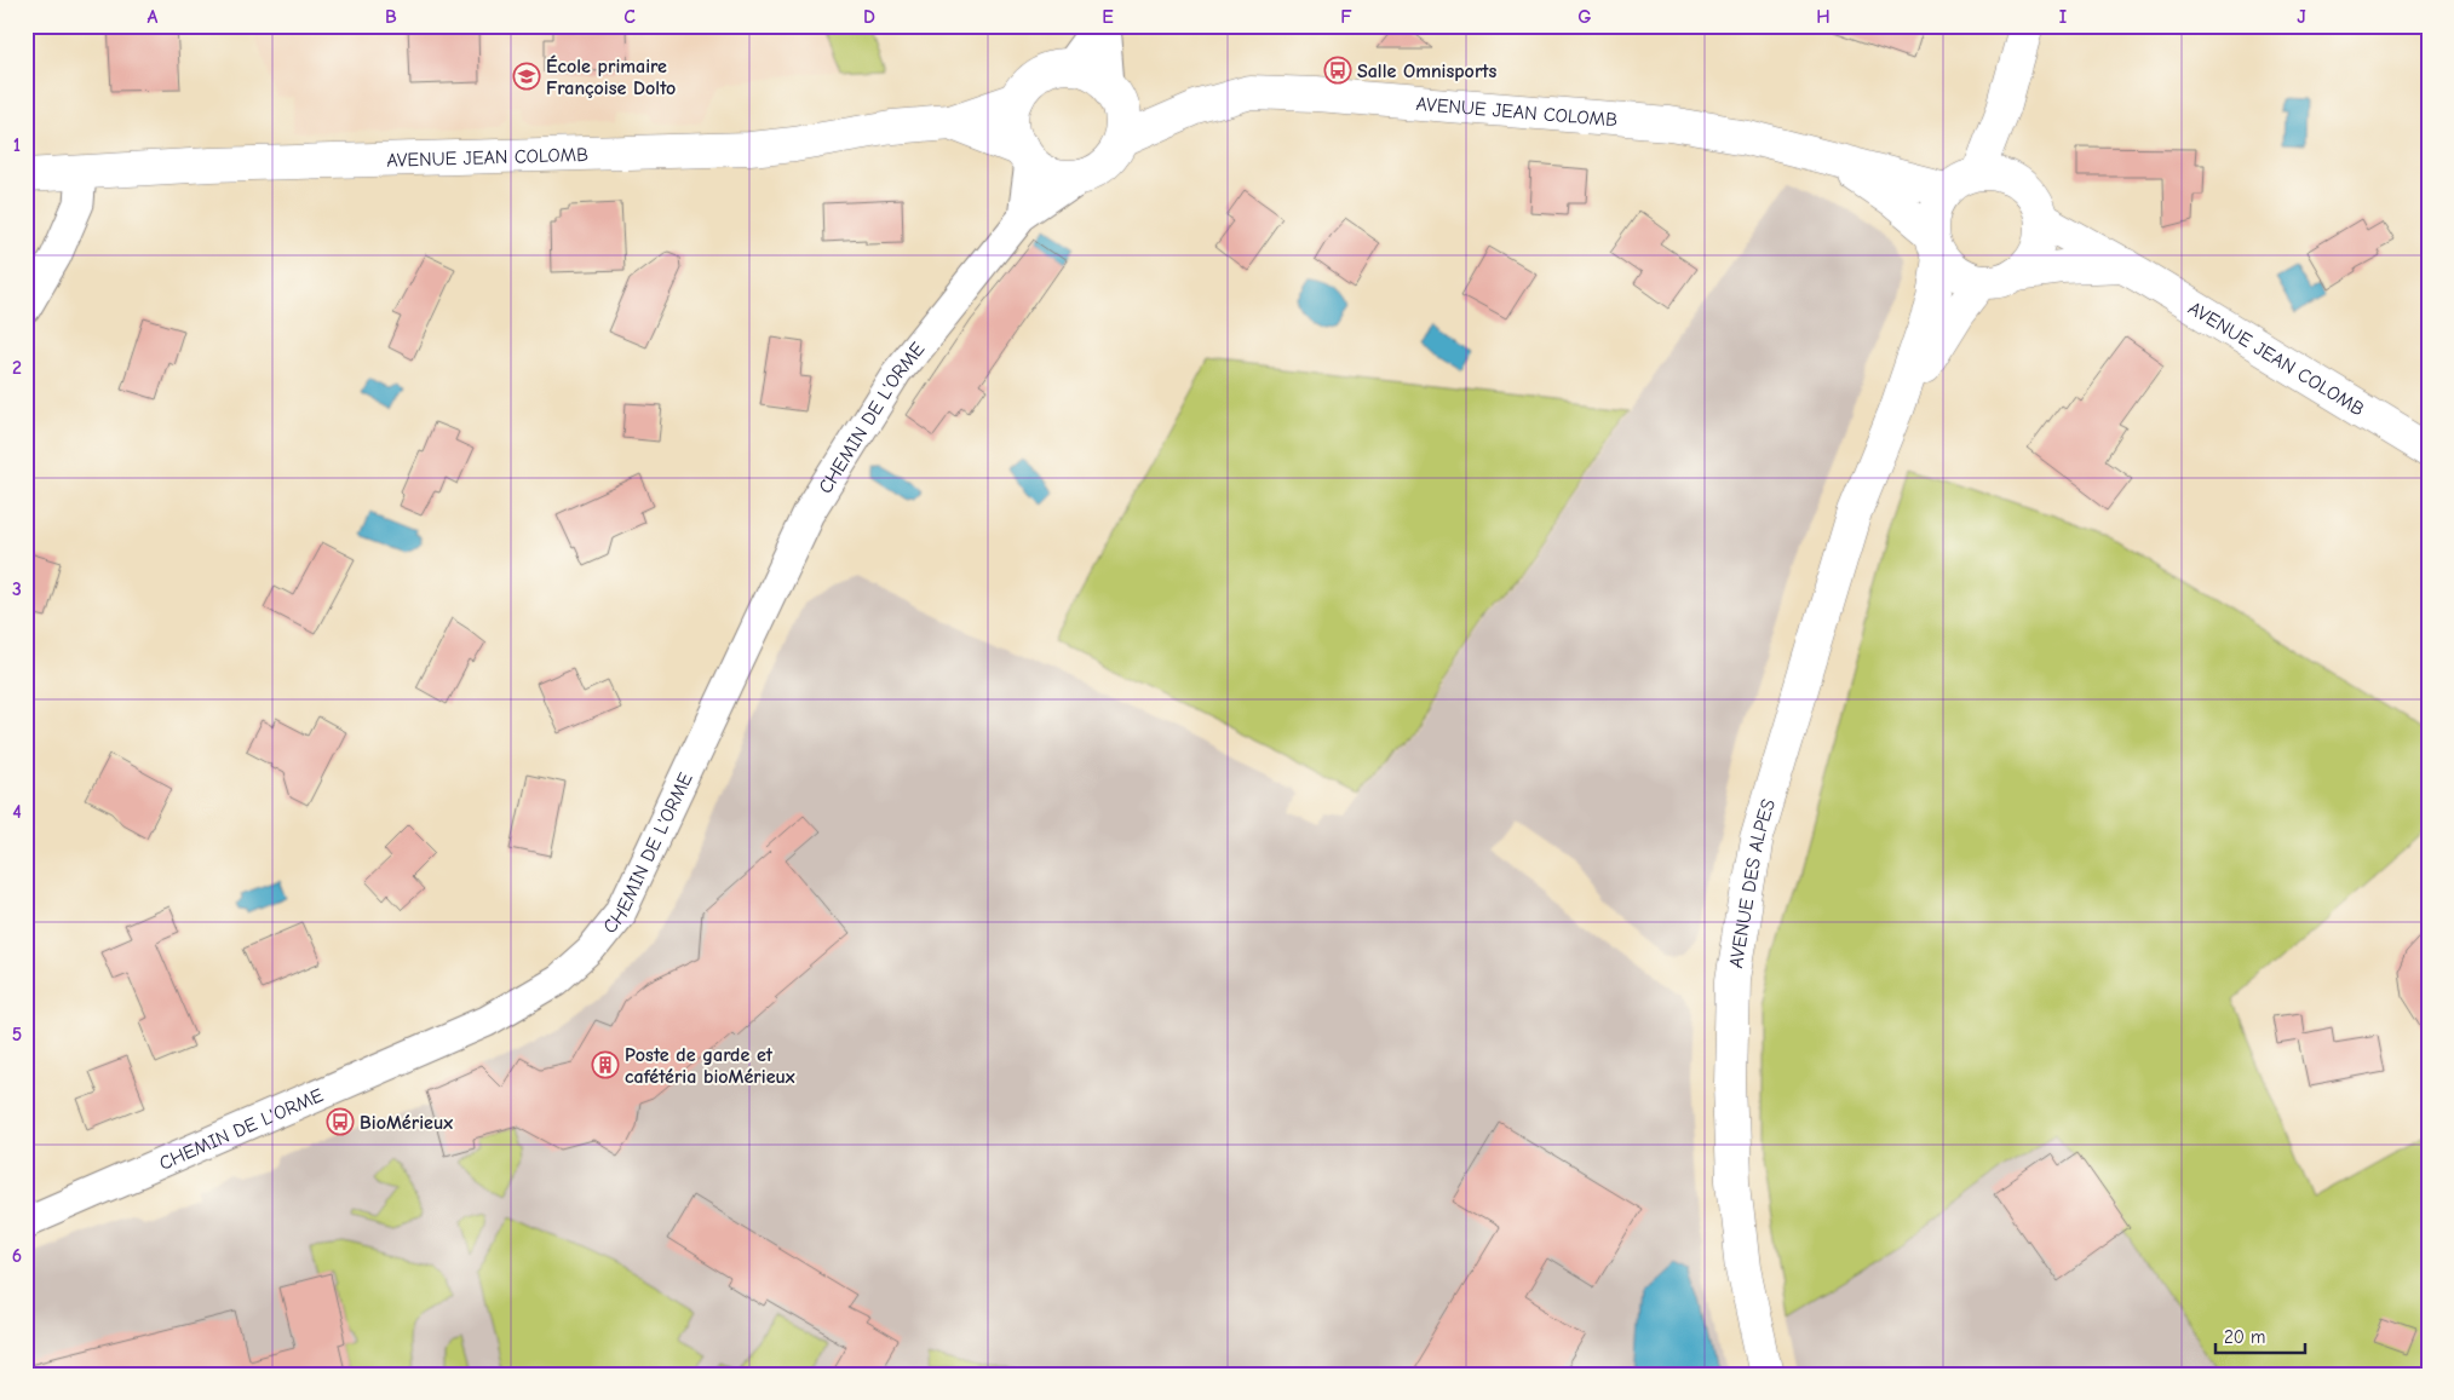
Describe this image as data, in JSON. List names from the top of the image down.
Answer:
{
  "streets": {
    "street": ["AVENUE JEAN COLOMB", "CHEMIN DE L'ORME", "AVENUE DES ALPES"]
  },
  "crossings": [
    ["AVENUE JEAN COLOMB", "CHEMIN DE L'ORME"],
    ["AVENUE JEAN COLOMB", "AVENUE DES ALPES"]
  ],
  "places": {
    "bus stop": ["Salle Omnisports", "BioMérieux"],
    "school or university": ["École primaire Françoise Dolto"],
    "building": ["Poste de garde et cafétéria bioMérieux"]
  },
  "scale_bar": "20 m",
  "grid": {
    "columns": [
      "A",
      "B",
      "C",
      "D",
      "E",
      "F",
      "G",
      "H",
      "I",
      "J"
    ],
    "rows": [
      "1",
      "2",
      "3",
      "4",
      "5",
      "6"
    ]
  }
}
